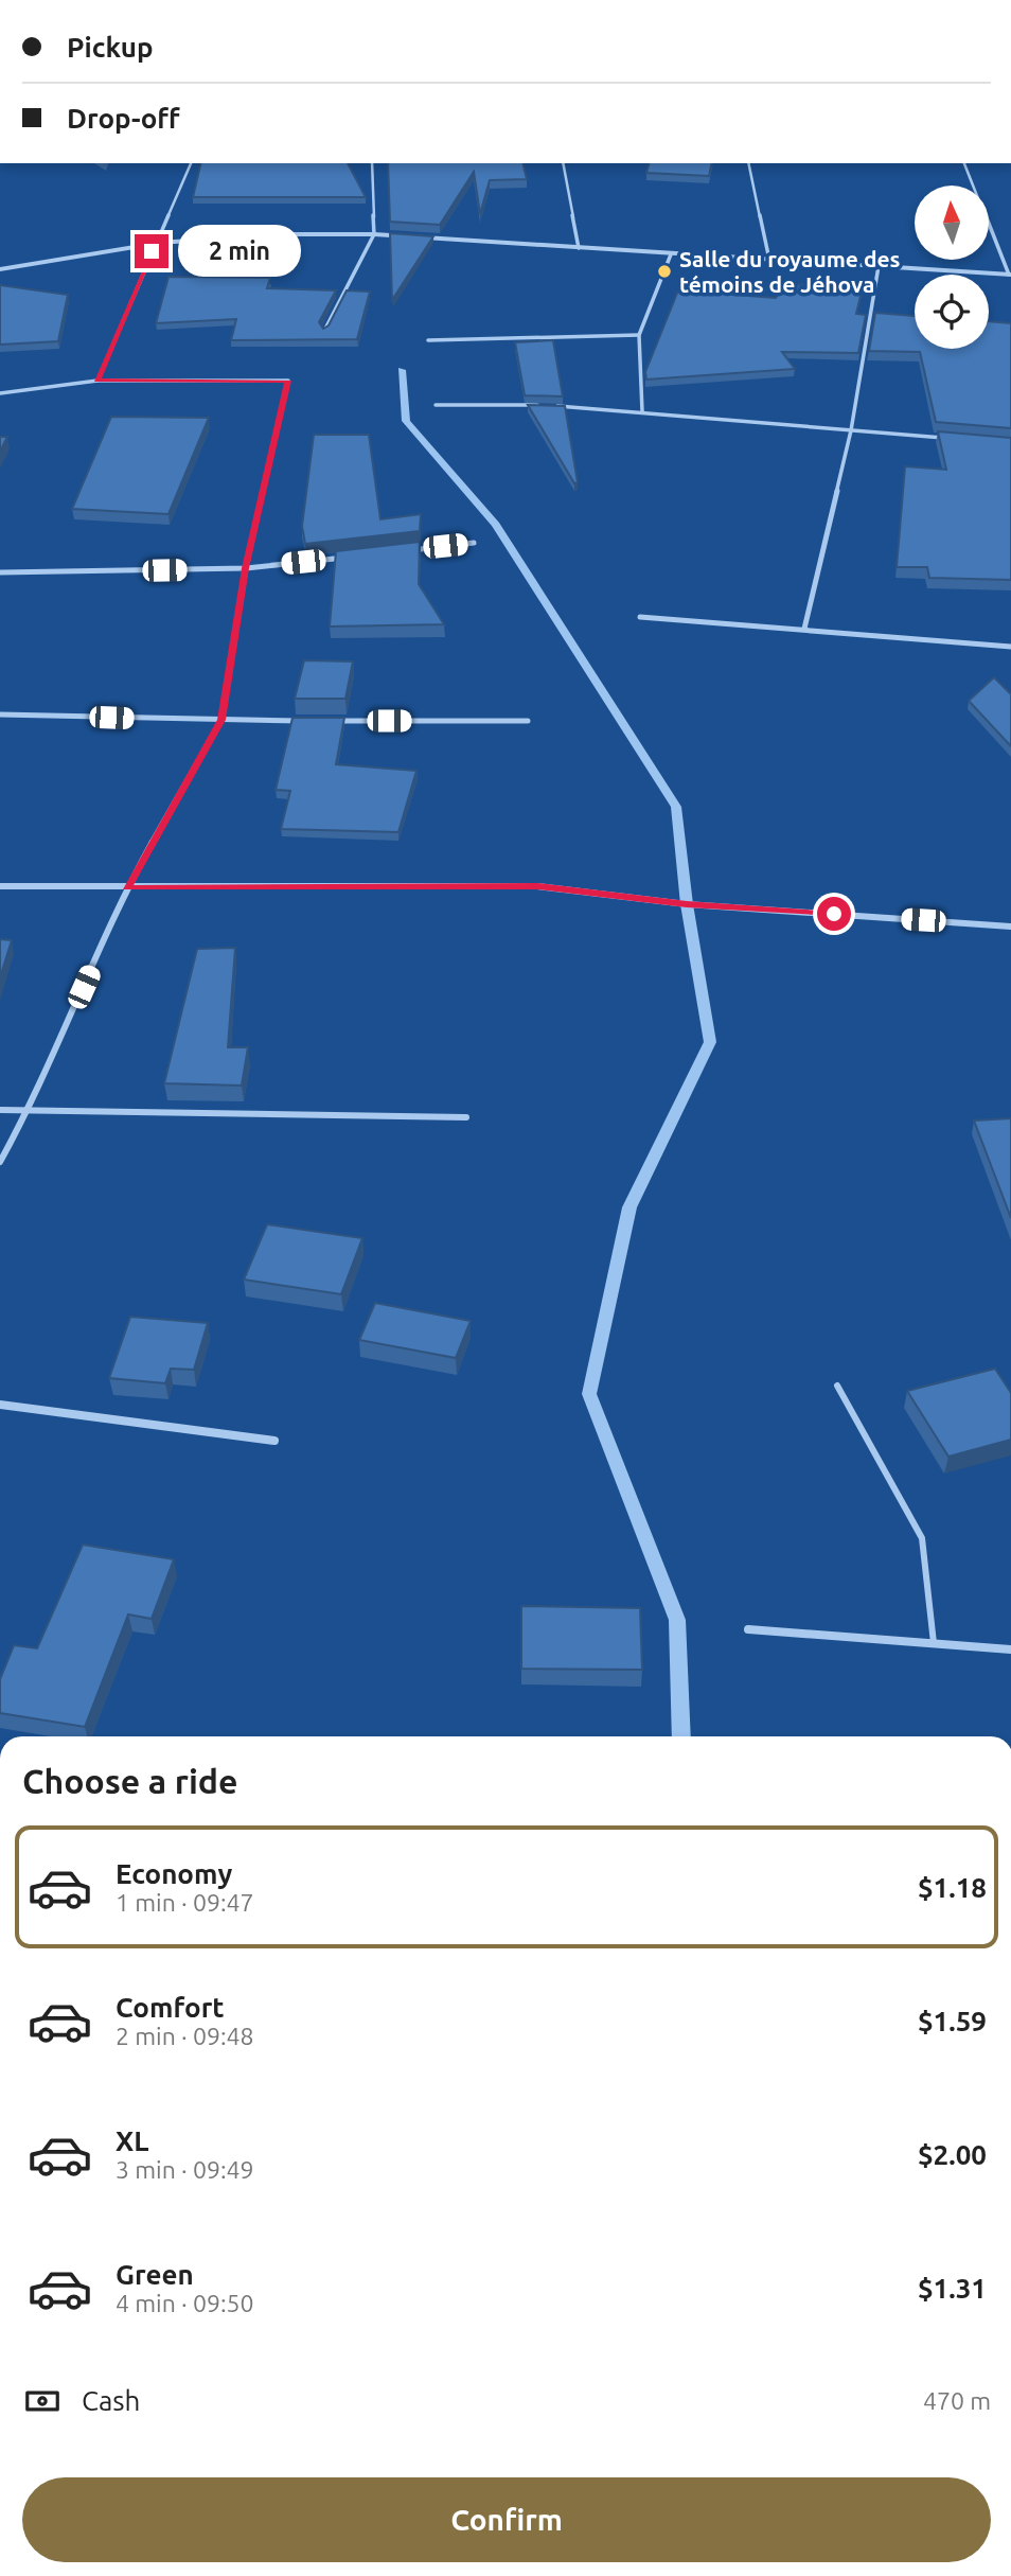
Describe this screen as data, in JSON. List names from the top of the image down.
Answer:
{
  "places": ["Salle du royaume des témoins de Jéhova"],
  "north": "top",
  "page": {
    "banner": ["Pickup", "Drop-off"],
    "bubble": "2 min",
    "heading": "Choose a ride",
    "list": [
      {
        "name": "Economy",
        "note": "1 min · 09:47",
        "value": "$1.18"
      },
      {
        "name": "Comfort",
        "note": "2 min · 09:48",
        "value": "$1.59"
      },
      {
        "name": "XL",
        "note": "3 min · 09:49",
        "value": "$2.00"
      },
      {
        "name": "Green",
        "note": "4 min · 09:50",
        "value": "$1.31"
      }
    ],
    "pay": ["Cash", "470 m"],
    "buttons": "Confirm"
  }
}
